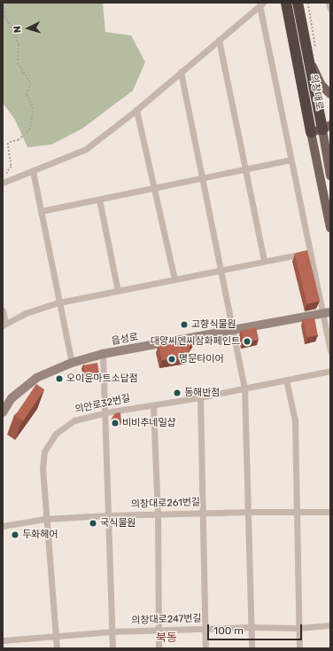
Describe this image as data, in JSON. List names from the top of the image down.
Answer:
{
  "streets": {
    "highway": ["의창대로"],
    "main road": ["읍성로"],
    "street": ["의안로32번길", "의창대로261번길", "의창대로247번길"]
  },
  "crossings": [
    ["의안로32번길", "의창대로261번길"],
    ["의안로32번길", "의창대로247번길"]
  ],
  "districts": ["북동"],
  "places": [
    "고향식물원",
    "대양씨엔씨삼화페인트",
    "명문타이어",
    "오이윤마트소답점",
    "동해반점",
    "비비추네일샵",
    "국식물원",
    "두화헤어"
  ],
  "scale_bar": "100 m",
  "north": "left"
}
